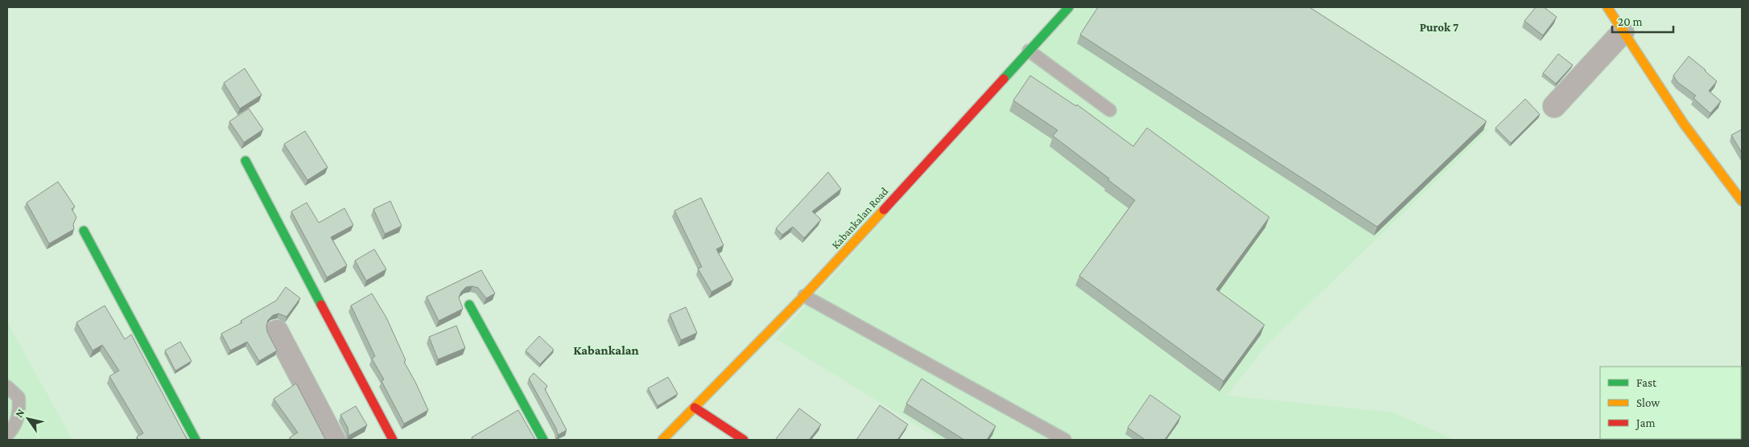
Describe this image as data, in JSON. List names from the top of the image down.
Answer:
{
  "streets": {
    "street": ["Kabankalan Road"]
  },
  "districts": ["Purok 7", "Kabankalan"],
  "legend": ["Fast", "Slow", "Jam"],
  "scale_bar": "20 m",
  "north": "top left"
}
